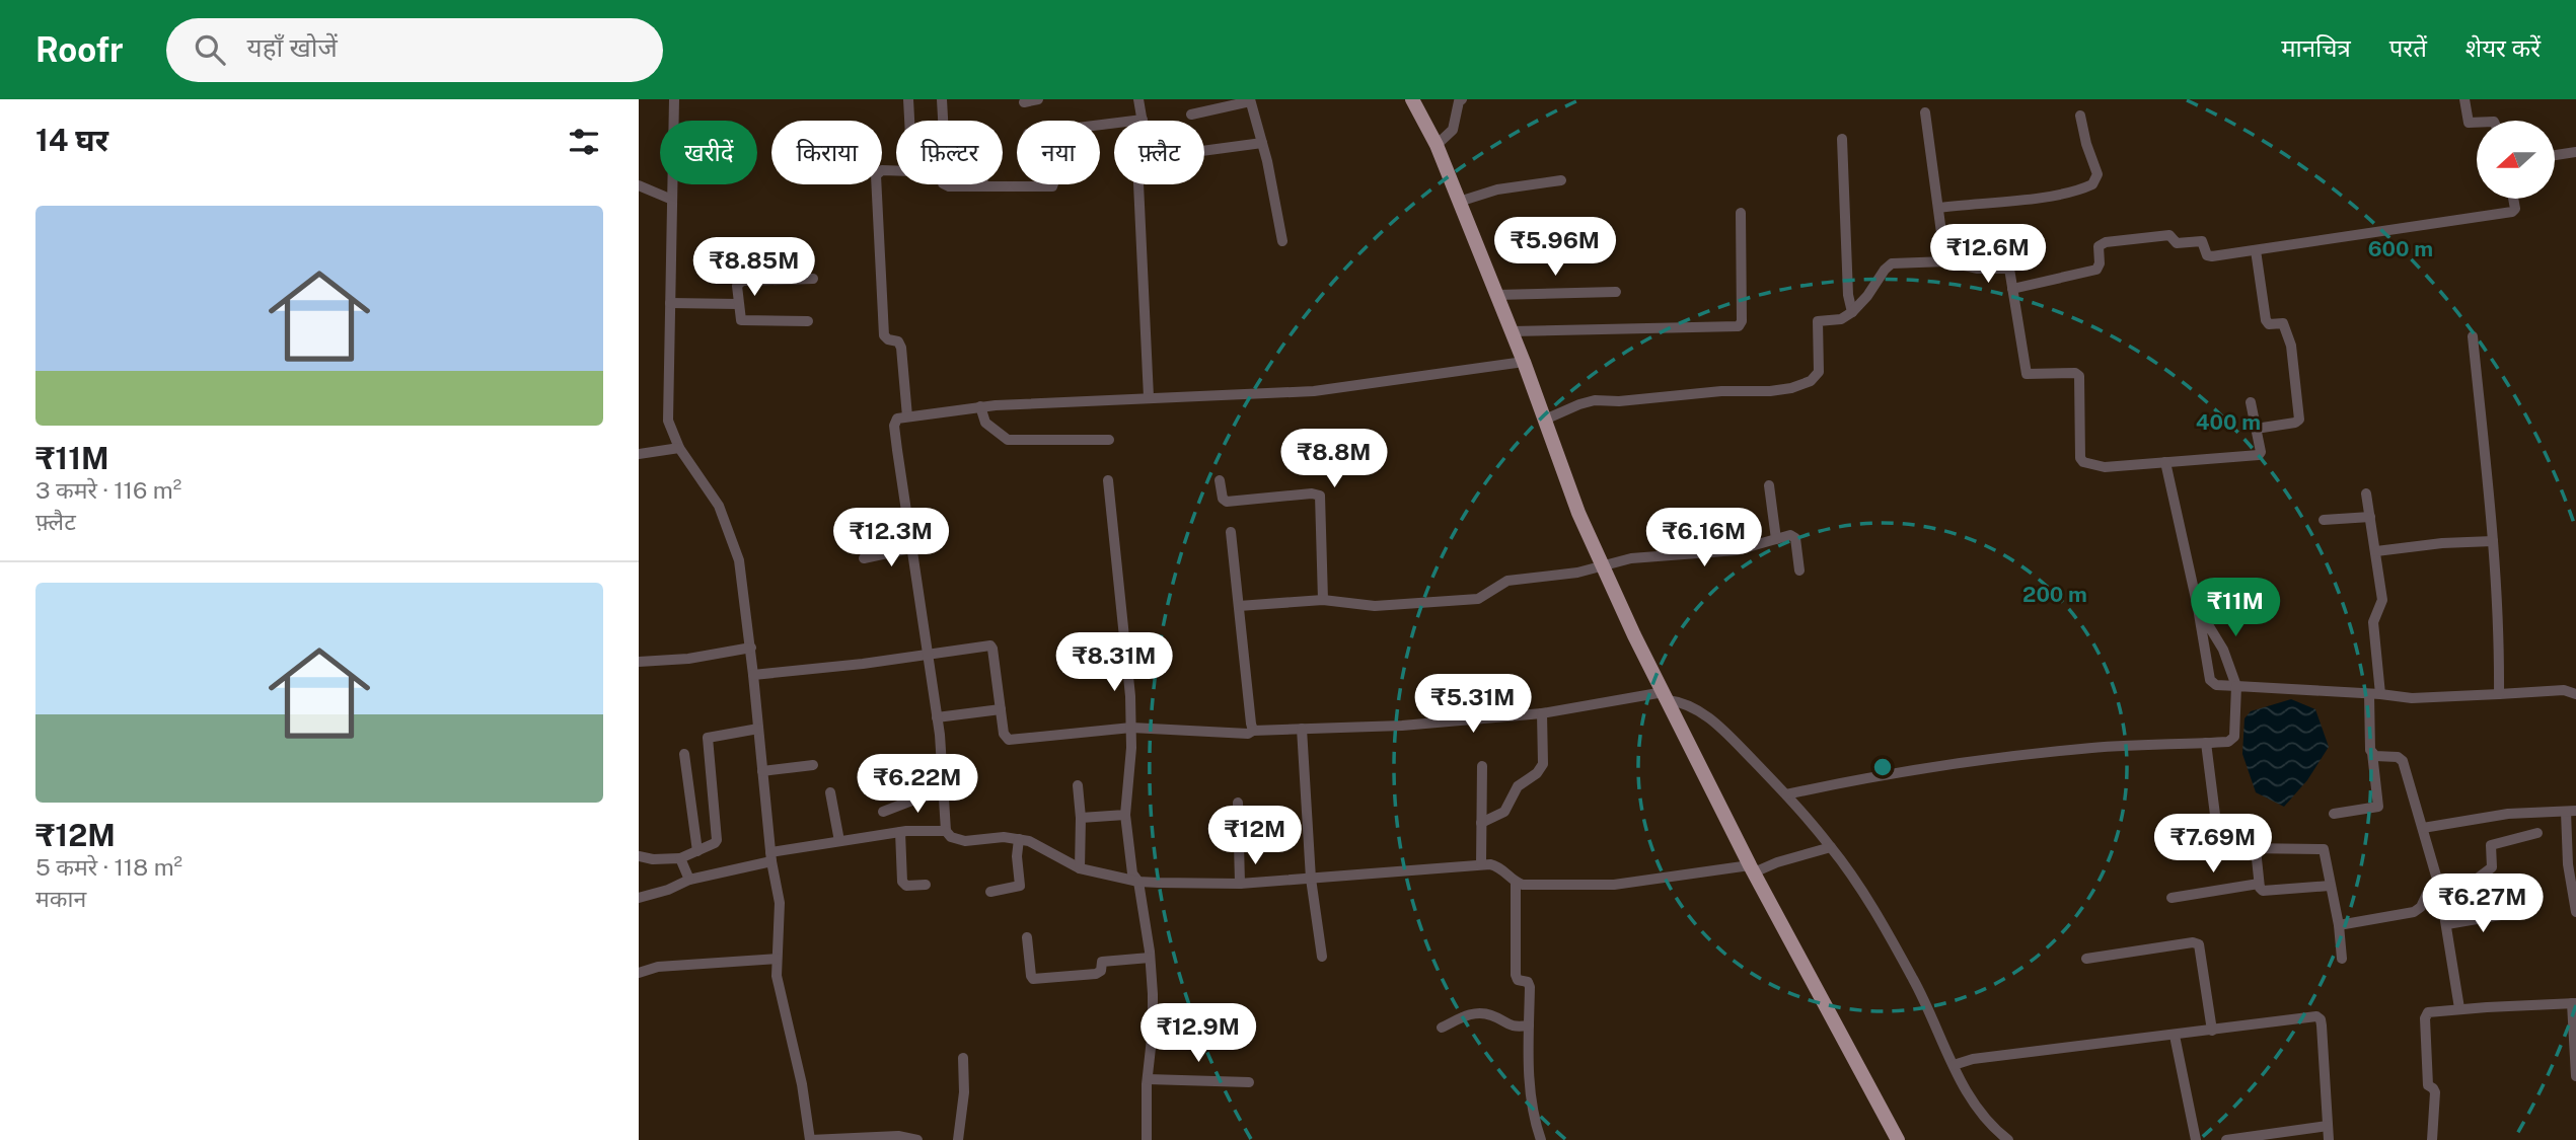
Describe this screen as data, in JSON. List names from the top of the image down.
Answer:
{
  "north": "left",
  "page": {
    "header": "Roofr",
    "search": "यहाँ खोजें",
    "nav": ["मानचित्र", "परतें", "शेयर करें"],
    "heading": "14 घर",
    "chip": [
      "खरीदें",
      "किराया",
      "फ़िल्टर",
      "नया",
      "फ़्लैट"
    ],
    "list": [
      {
        "name": "₹11M",
        "note": "3 कमरे · 116 m² · फ़्लैट"
      },
      {
        "name": "₹12M",
        "note": "5 कमरे · 118 m² · मकान"
      }
    ],
    "price": [
      "₹5.96M",
      "₹12.6M",
      "₹8.85M",
      "₹8.8M",
      "₹12.3M",
      "₹6.16M",
      "₹11M",
      "₹8.31M",
      "₹5.31M",
      "₹6.22M",
      "₹12M",
      "₹7.69M",
      "₹6.27M",
      "₹12.9M"
    ]
  },
  "rings": ["600 m", "400 m", "200 m"]
}
